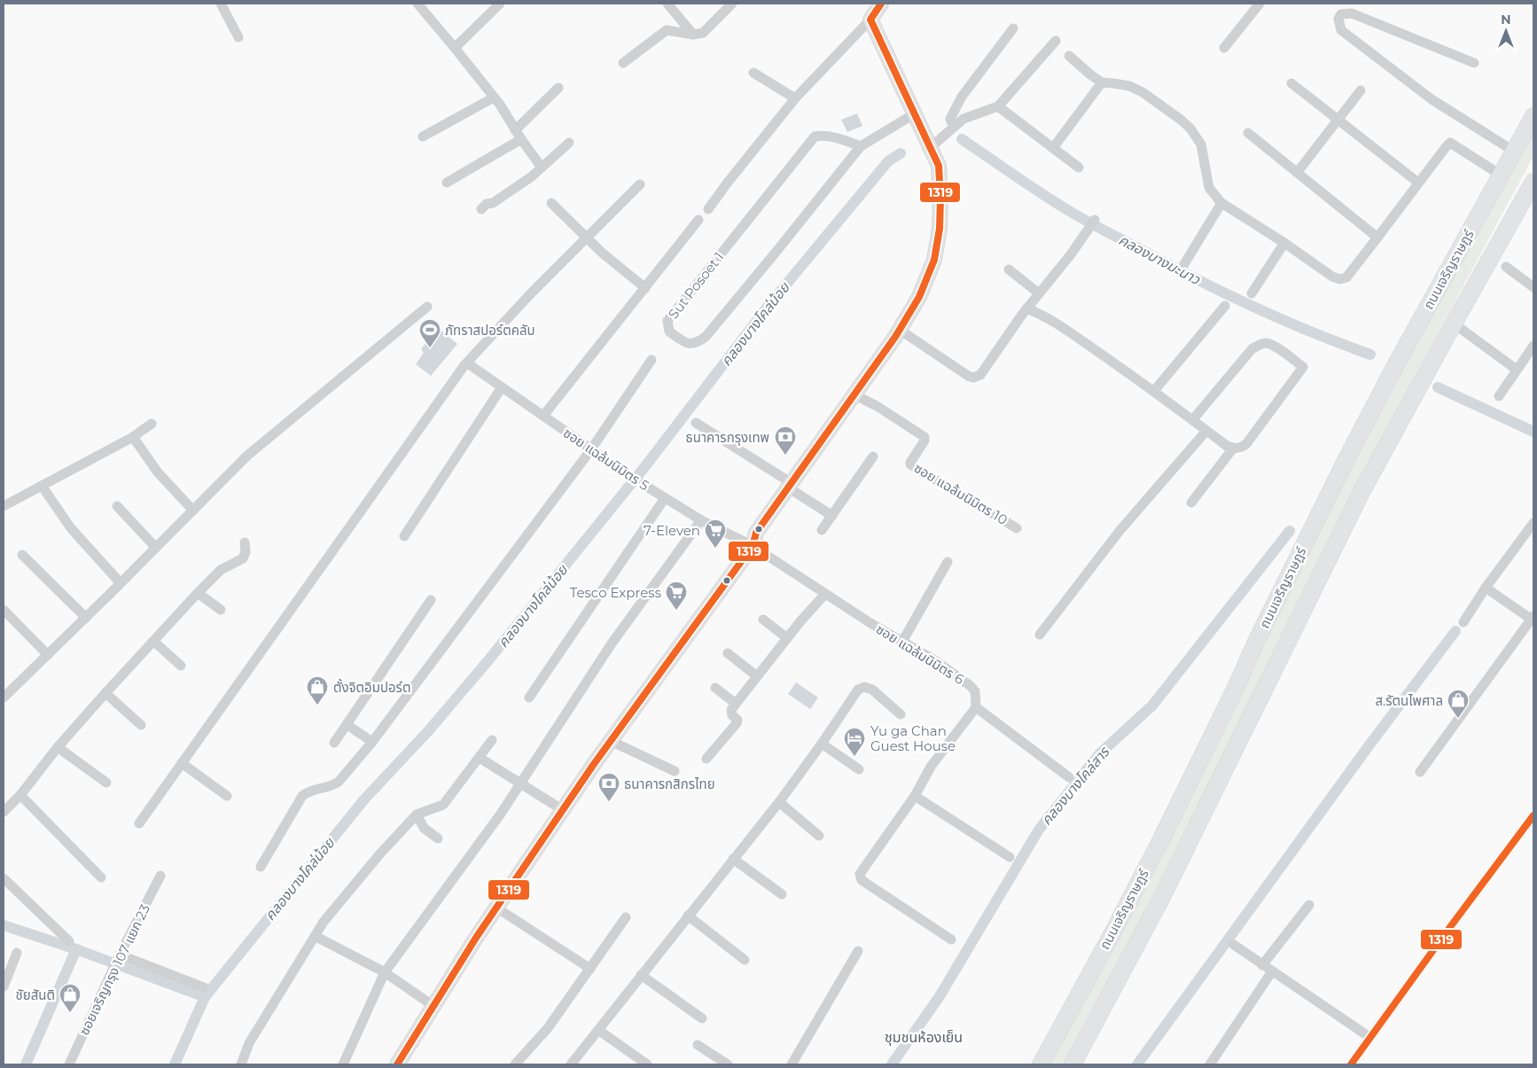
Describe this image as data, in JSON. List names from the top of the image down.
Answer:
{
  "streets": {
    "main road": ["ถนนเจริญราษฎร์"],
    "street": [
      "Sut Posoet 1",
      "ซอย แฉล้มนิมิตร 5",
      "ซอย แฉล้มนิมิตร 10",
      "ซอย แฉล้มนิมิตร 6",
      "ซอยเจริญกรุง 107 แยก 23"
    ]
  },
  "crossings": [
    ["ซอย แฉล้มนิมิตร 5", "ซอย แฉล้มนิมิตร 6"]
  ],
  "districts": ["ชุมชนห้องเย็น"],
  "water": ["คลองบางมะนาว", "คลองบางโคล่น้อย", "คลองบางโคล่สาร"],
  "places": {
    "sports": ["ภัทราสปอร์ตคลับ"],
    "bank": ["ธนาคารกรุงเทพ", "ธนาคารกสิกรไทย"],
    "supermarket": ["7-Eleven", "Tesco Express"],
    "shop": ["ตั้งจิตอิมปอร์ต", "ส.รัตนไพศาล", "ชัยสันติ"],
    "hotel": ["Yu ga Chan Guest House"]
  },
  "lines": ["transit line 1319"],
  "north": "top"
}
